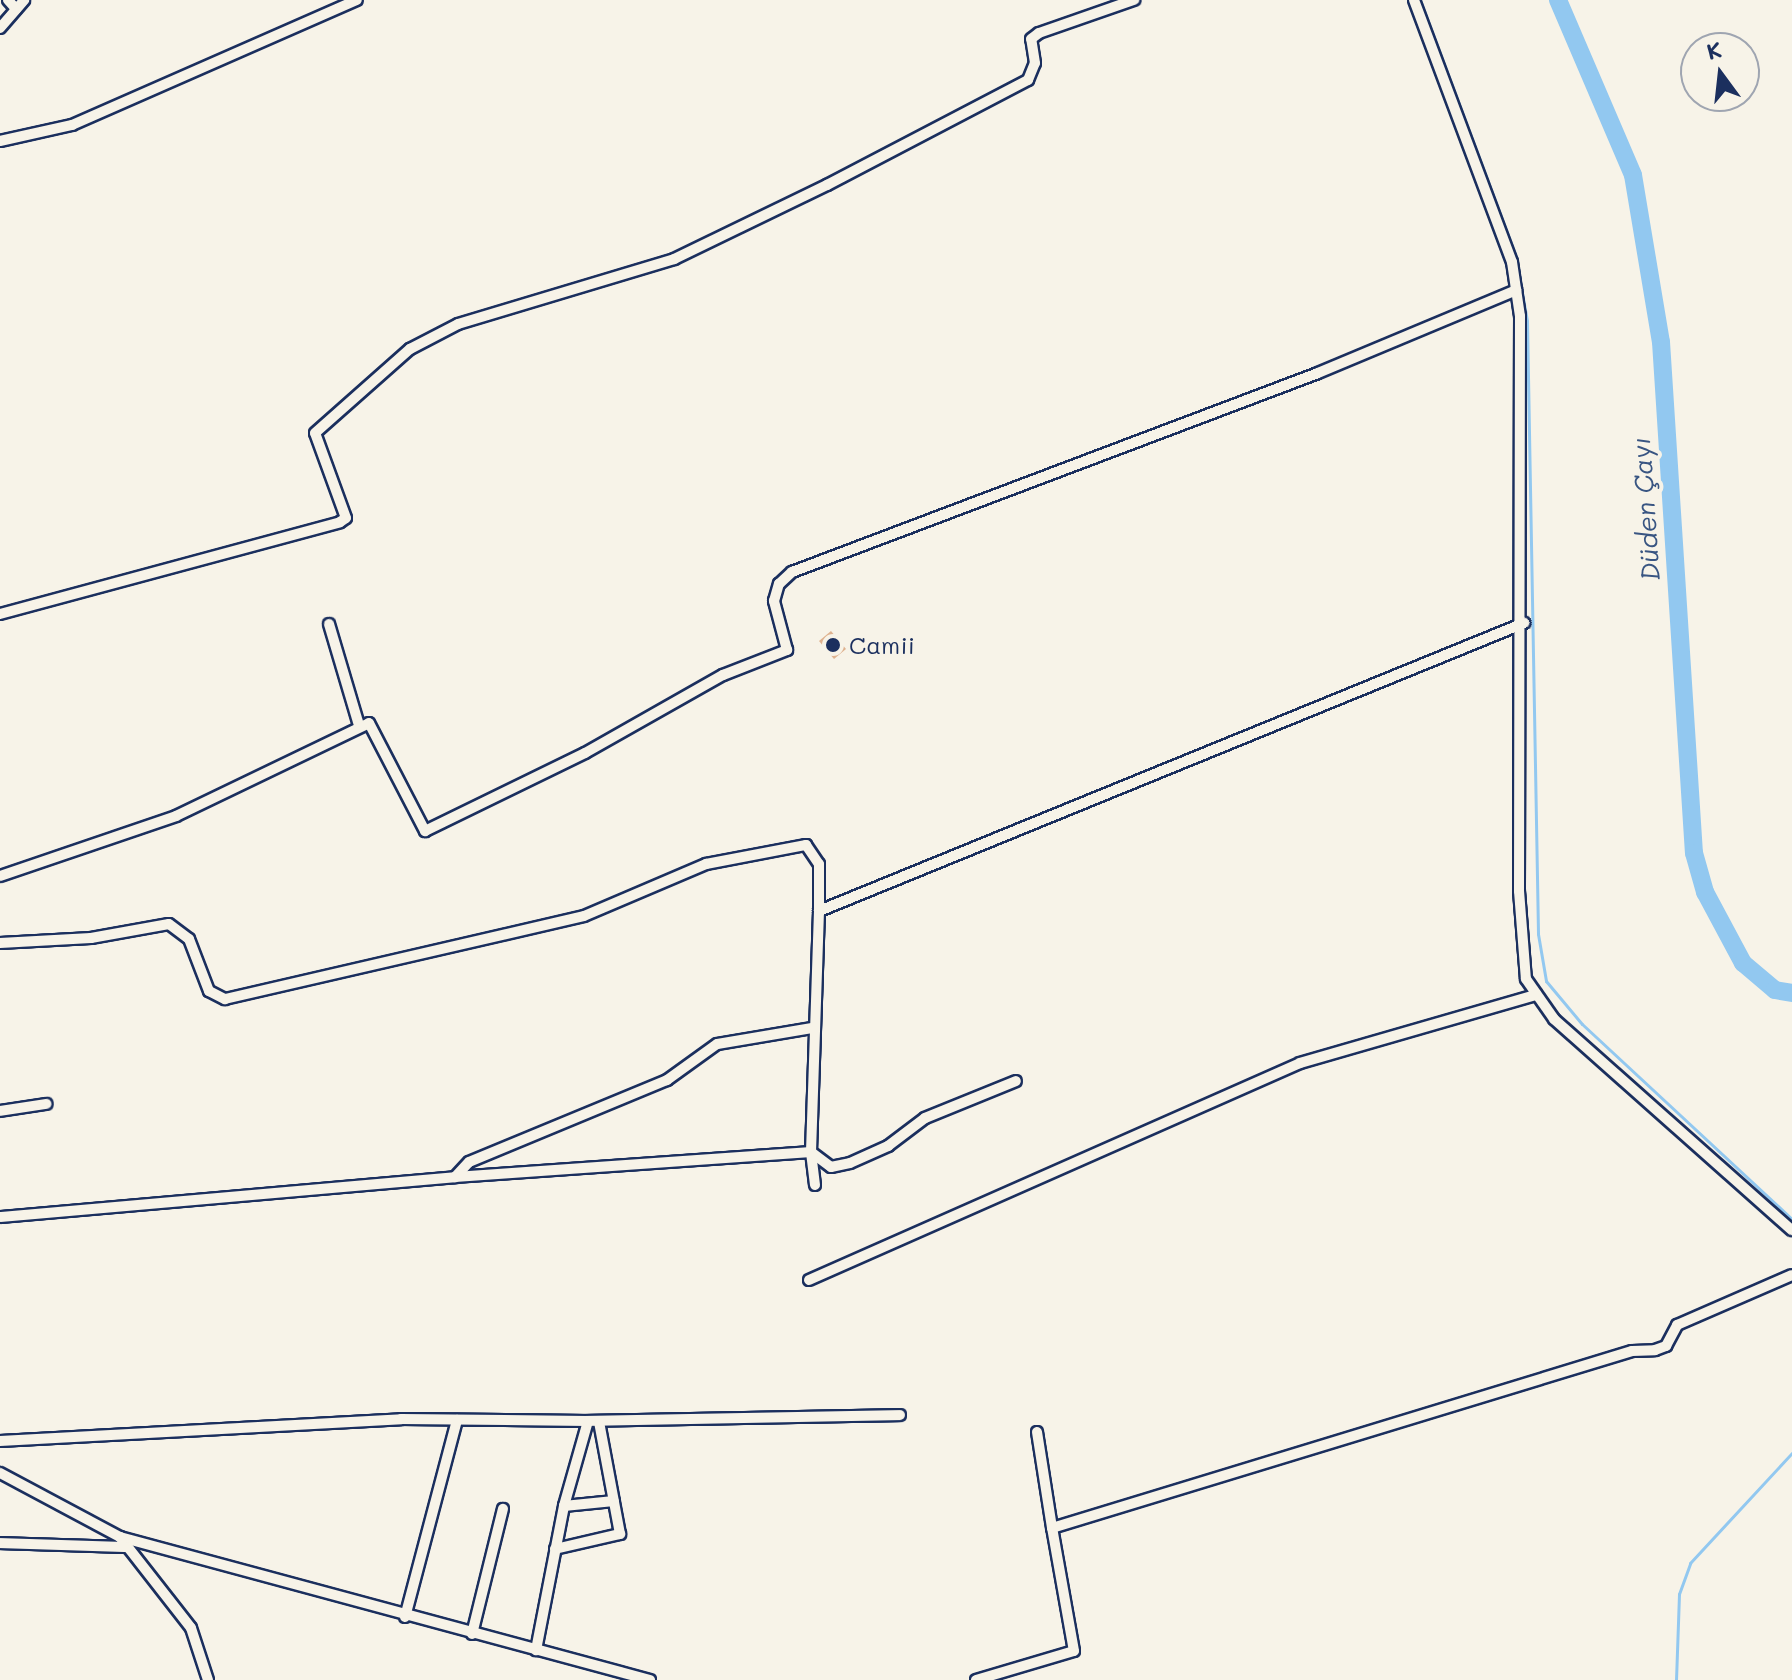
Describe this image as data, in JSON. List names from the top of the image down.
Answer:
{
  "water": ["Düden Çayı"],
  "places": ["Camii"],
  "north": "top"
}
